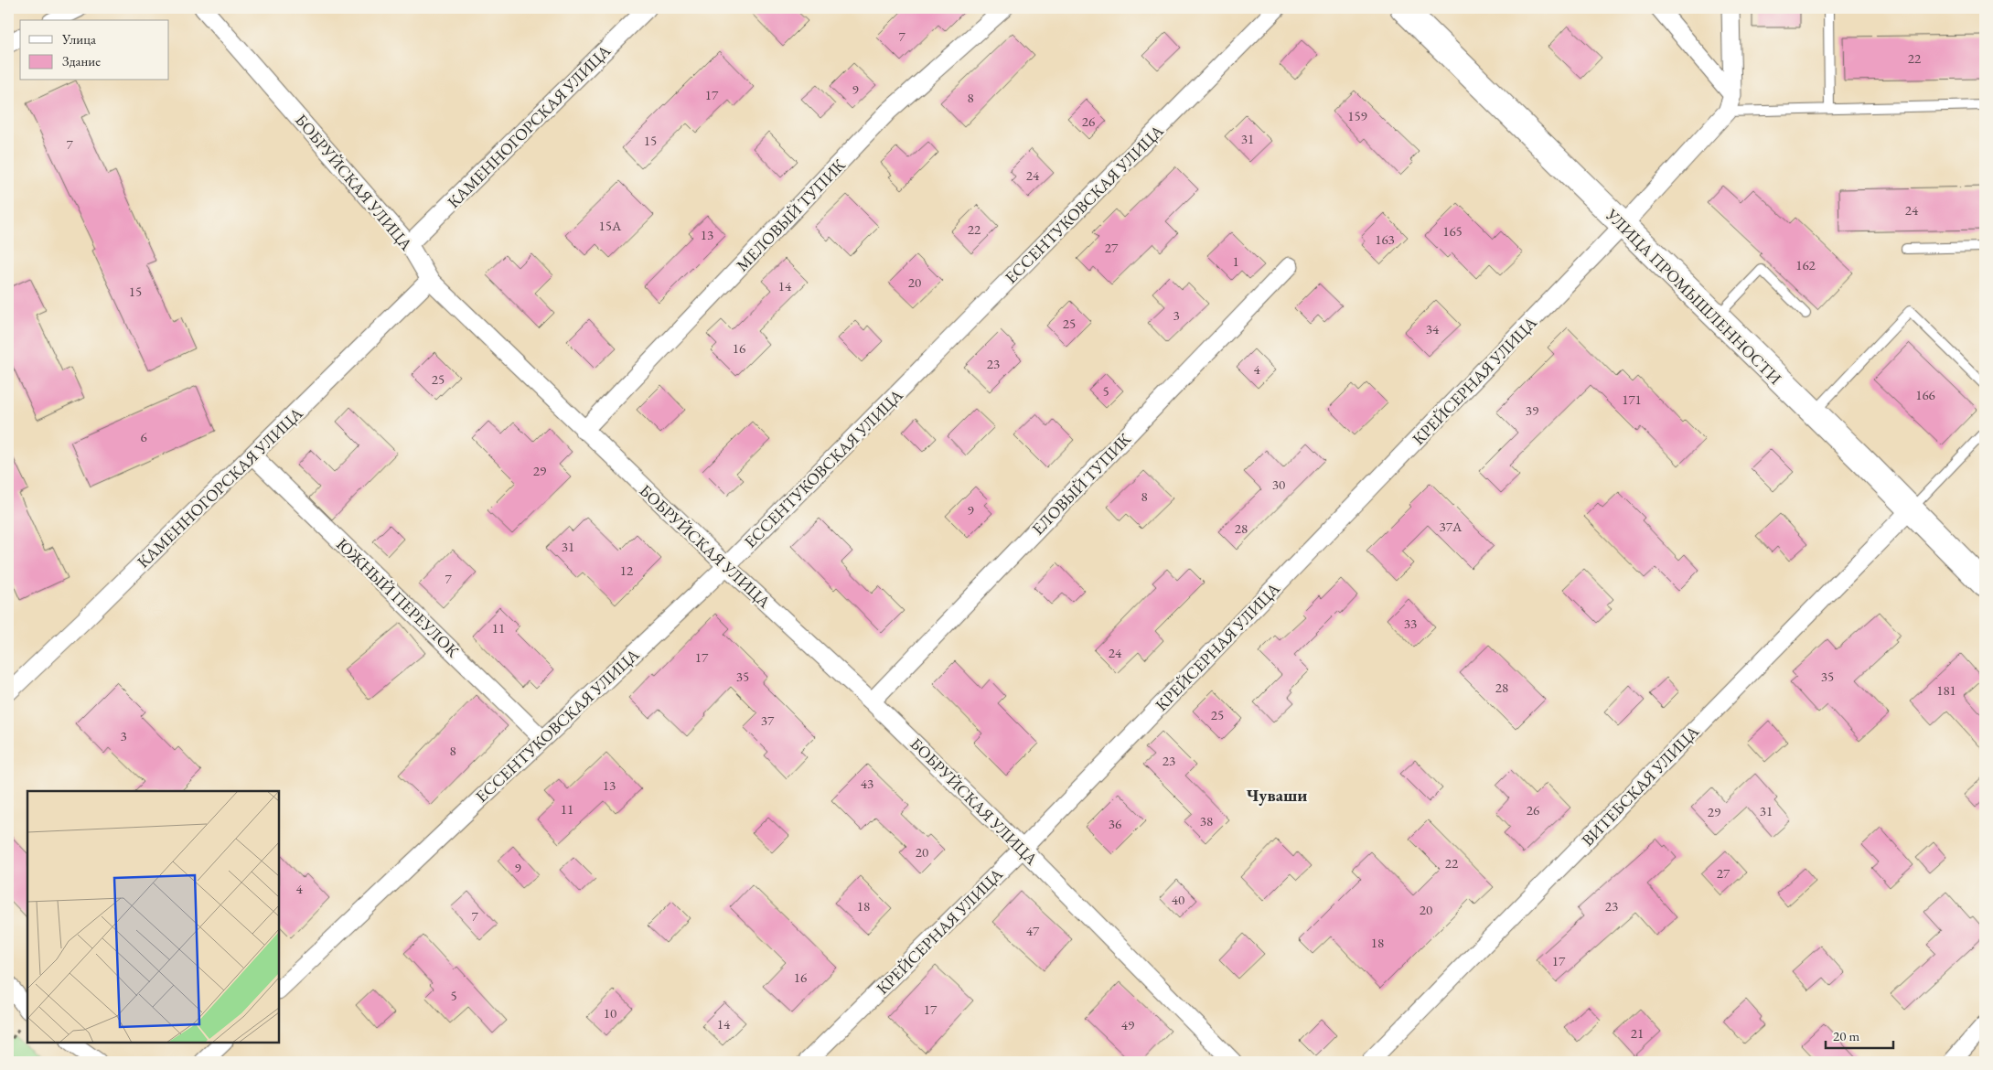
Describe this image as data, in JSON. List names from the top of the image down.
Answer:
{
  "streets": {
    "main road": ["УЛИЦА ПРОМЫШЛЕННОСТИ"],
    "street": [
      "КАМЕННОГОРСКАЯ УЛИЦА",
      "БОБРУЙСКАЯ УЛИЦА",
      "ЕССЕНТУКОВСКАЯ УЛИЦА",
      "МЕЛОВЫЙ ТУПИК",
      "КРЕЙСЕРНАЯ УЛИЦА",
      "ЕЛОВЫЙ ТУПИК",
      "ЮЖНЫЙ ПЕРЕУЛОК",
      "ВИТЕБСКАЯ УЛИЦА"
    ]
  },
  "crossings": [
    ["КАМЕННОГОРСКАЯ УЛИЦА", "БОБРУЙСКАЯ УЛИЦА"],
    ["КАМЕННОГОРСКАЯ УЛИЦА", "ЮЖНЫЙ ПЕРЕУЛОК"],
    ["БОБРУЙСКАЯ УЛИЦА", "ЕССЕНТУКОВСКАЯ УЛИЦА"],
    ["БОБРУЙСКАЯ УЛИЦА", "МЕЛОВЫЙ ТУПИК"],
    ["БОБРУЙСКАЯ УЛИЦА", "КРЕЙСЕРНАЯ УЛИЦА"],
    ["БОБРУЙСКАЯ УЛИЦА", "ЕЛОВЫЙ ТУПИК"],
    ["ЕССЕНТУКОВСКАЯ УЛИЦА", "ЮЖНЫЙ ПЕРЕУЛОК"],
    ["УЛИЦА ПРОМЫШЛЕННОСТИ", "КРЕЙСЕРНАЯ УЛИЦА"],
    ["УЛИЦА ПРОМЫШЛЕННОСТИ", "ВИТЕБСКАЯ УЛИЦА"]
  ],
  "districts": ["Чуваши"],
  "house_numbers": [
    "7",
    "22",
    "9",
    "17",
    "8",
    "159",
    "26",
    "31",
    "15",
    "7",
    "24",
    "24",
    "15А",
    "22",
    "165",
    "13",
    "163",
    "27",
    "1",
    "162",
    "20",
    "14",
    "15",
    "3",
    "25",
    "34",
    "16",
    "23",
    "4",
    "25",
    "5",
    "166",
    "171",
    "39",
    "6",
    "29",
    "30",
    "8",
    "9",
    "37А",
    "28",
    "31",
    "12",
    "7",
    "33",
    "11",
    "24",
    "17",
    "35",
    "35",
    "28",
    "181",
    "25",
    "37",
    "3",
    "8",
    "23",
    "43",
    "13",
    "11",
    "26",
    "31",
    "29",
    "38",
    "36",
    "20",
    "22",
    "9",
    "27",
    "4",
    "40",
    "18",
    "23",
    "20",
    "7",
    "47",
    "18",
    "17",
    "16",
    "5",
    "17",
    "10",
    "14",
    "49",
    "21"
  ],
  "legend": ["Улица", "Здание"],
  "scale_bar": "20 m"
}
